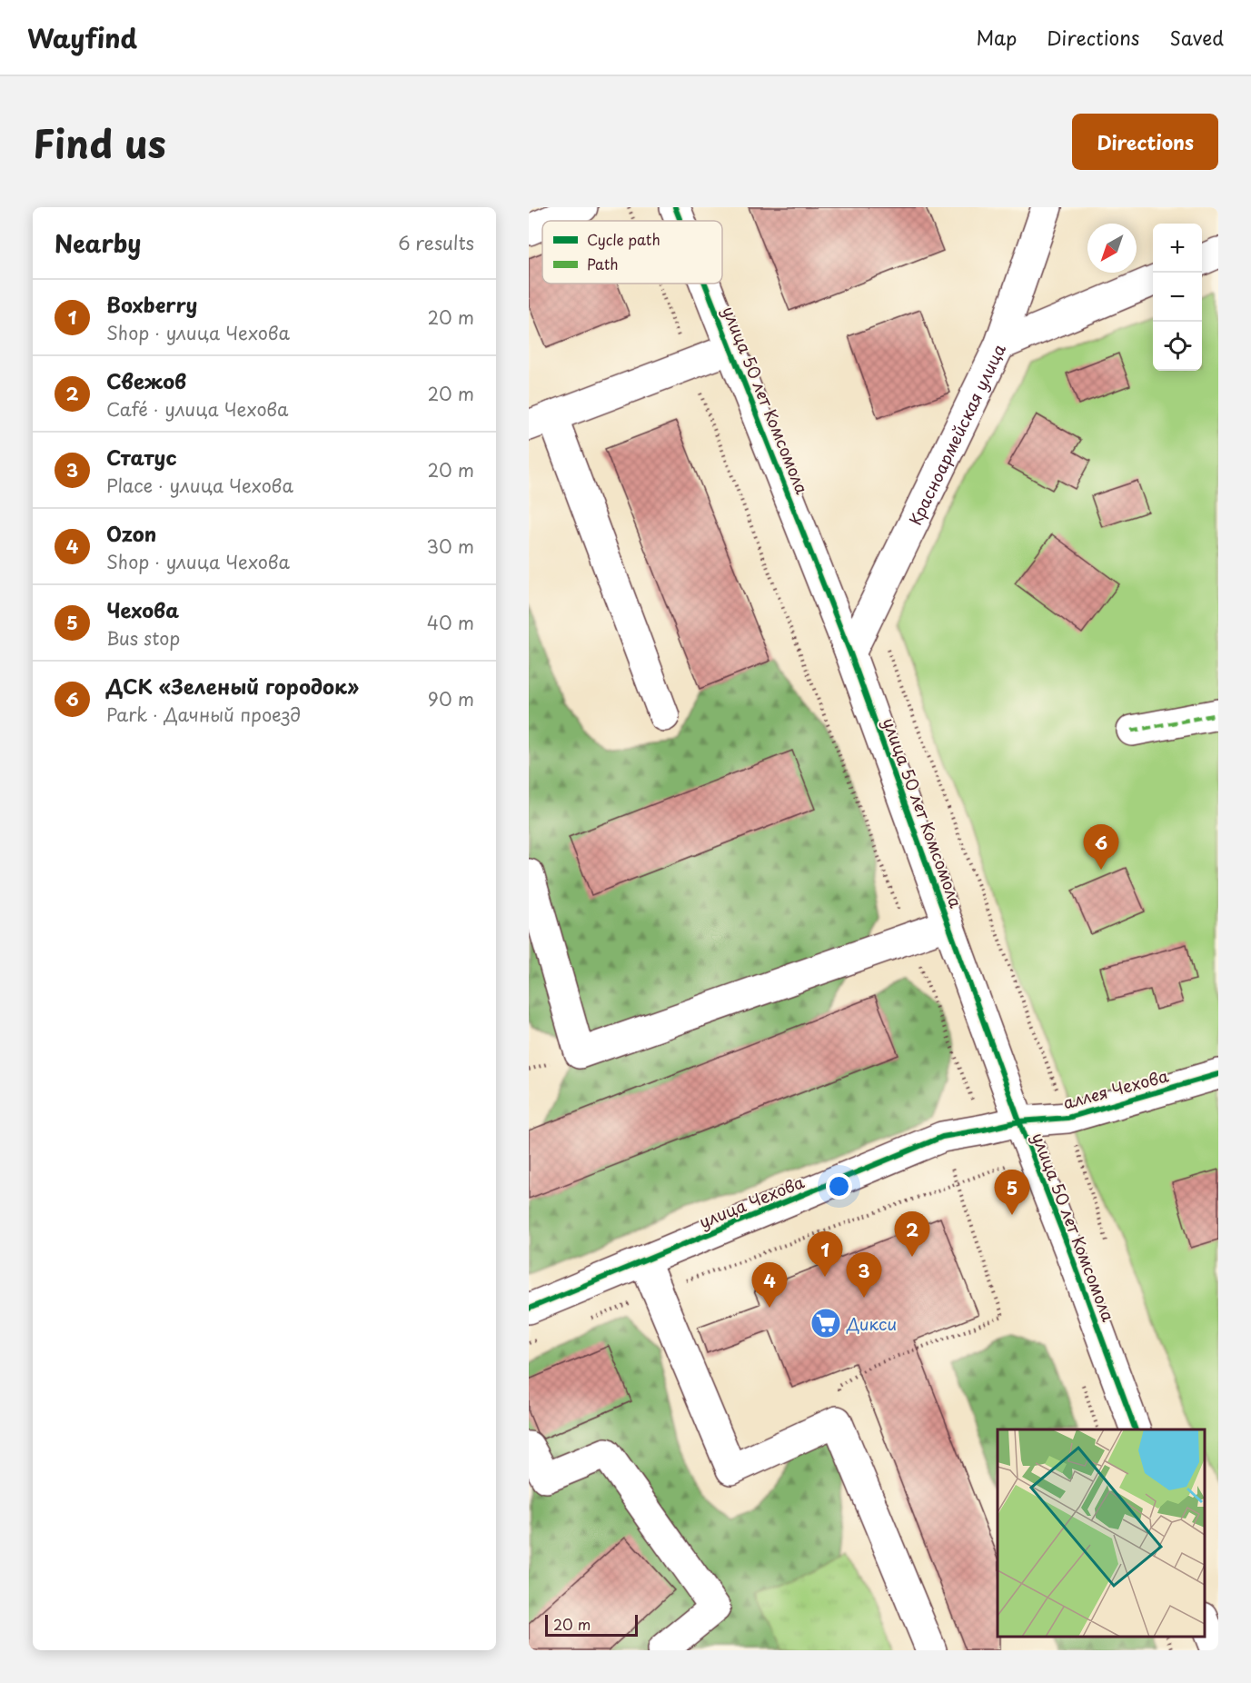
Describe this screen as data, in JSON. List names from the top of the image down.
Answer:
{
  "streets": {
    "street": [
      "улица 50 лет Комсомола",
      "Красноармейская улица",
      "аллея Чехова",
      "улица Чехова"
    ]
  },
  "crossings": [
    ["улица 50 лет Комсомола", "Красноармейская улица"],
    ["улица 50 лет Комсомола", "аллея Чехова"],
    ["улица 50 лет Комсомола", "улица Чехова"],
    ["аллея Чехова", "улица Чехова"]
  ],
  "places": {
    "supermarket": ["Дикси"]
  },
  "legend": ["Cycle path", "Path"],
  "scale_bar": "20 m",
  "north": "bottom left",
  "page": {
    "header": "Wayfind",
    "nav": ["Map", "Directions", "Saved"],
    "title": "Find us",
    "buttons": "Directions",
    "heading": ["Nearby", "6 results"],
    "map_buttons": ["+", "−"],
    "list": [
      {
        "mark": "1",
        "name": "Boxberry",
        "note": "Shop · улица Чехова",
        "value": "20 m"
      },
      {
        "mark": "2",
        "name": "Свежов",
        "note": "Café · улица Чехова",
        "value": "20 m"
      },
      {
        "mark": "3",
        "name": "Статус",
        "note": "Place · улица Чехова",
        "value": "20 m"
      },
      {
        "mark": "4",
        "name": "Ozon",
        "note": "Shop · улица Чехова",
        "value": "30 m"
      },
      {
        "mark": "5",
        "name": "Чехова",
        "note": "Bus stop",
        "value": "40 m"
      },
      {
        "mark": "6",
        "name": "ДСК «Зеленый городок»",
        "note": "Park · Дачный проезд",
        "value": "90 m"
      }
    ],
    "pins": [
      "6",
      "5",
      "2",
      "1",
      "3",
      "4"
    ],
    "scale": "20 m"
  }
}
